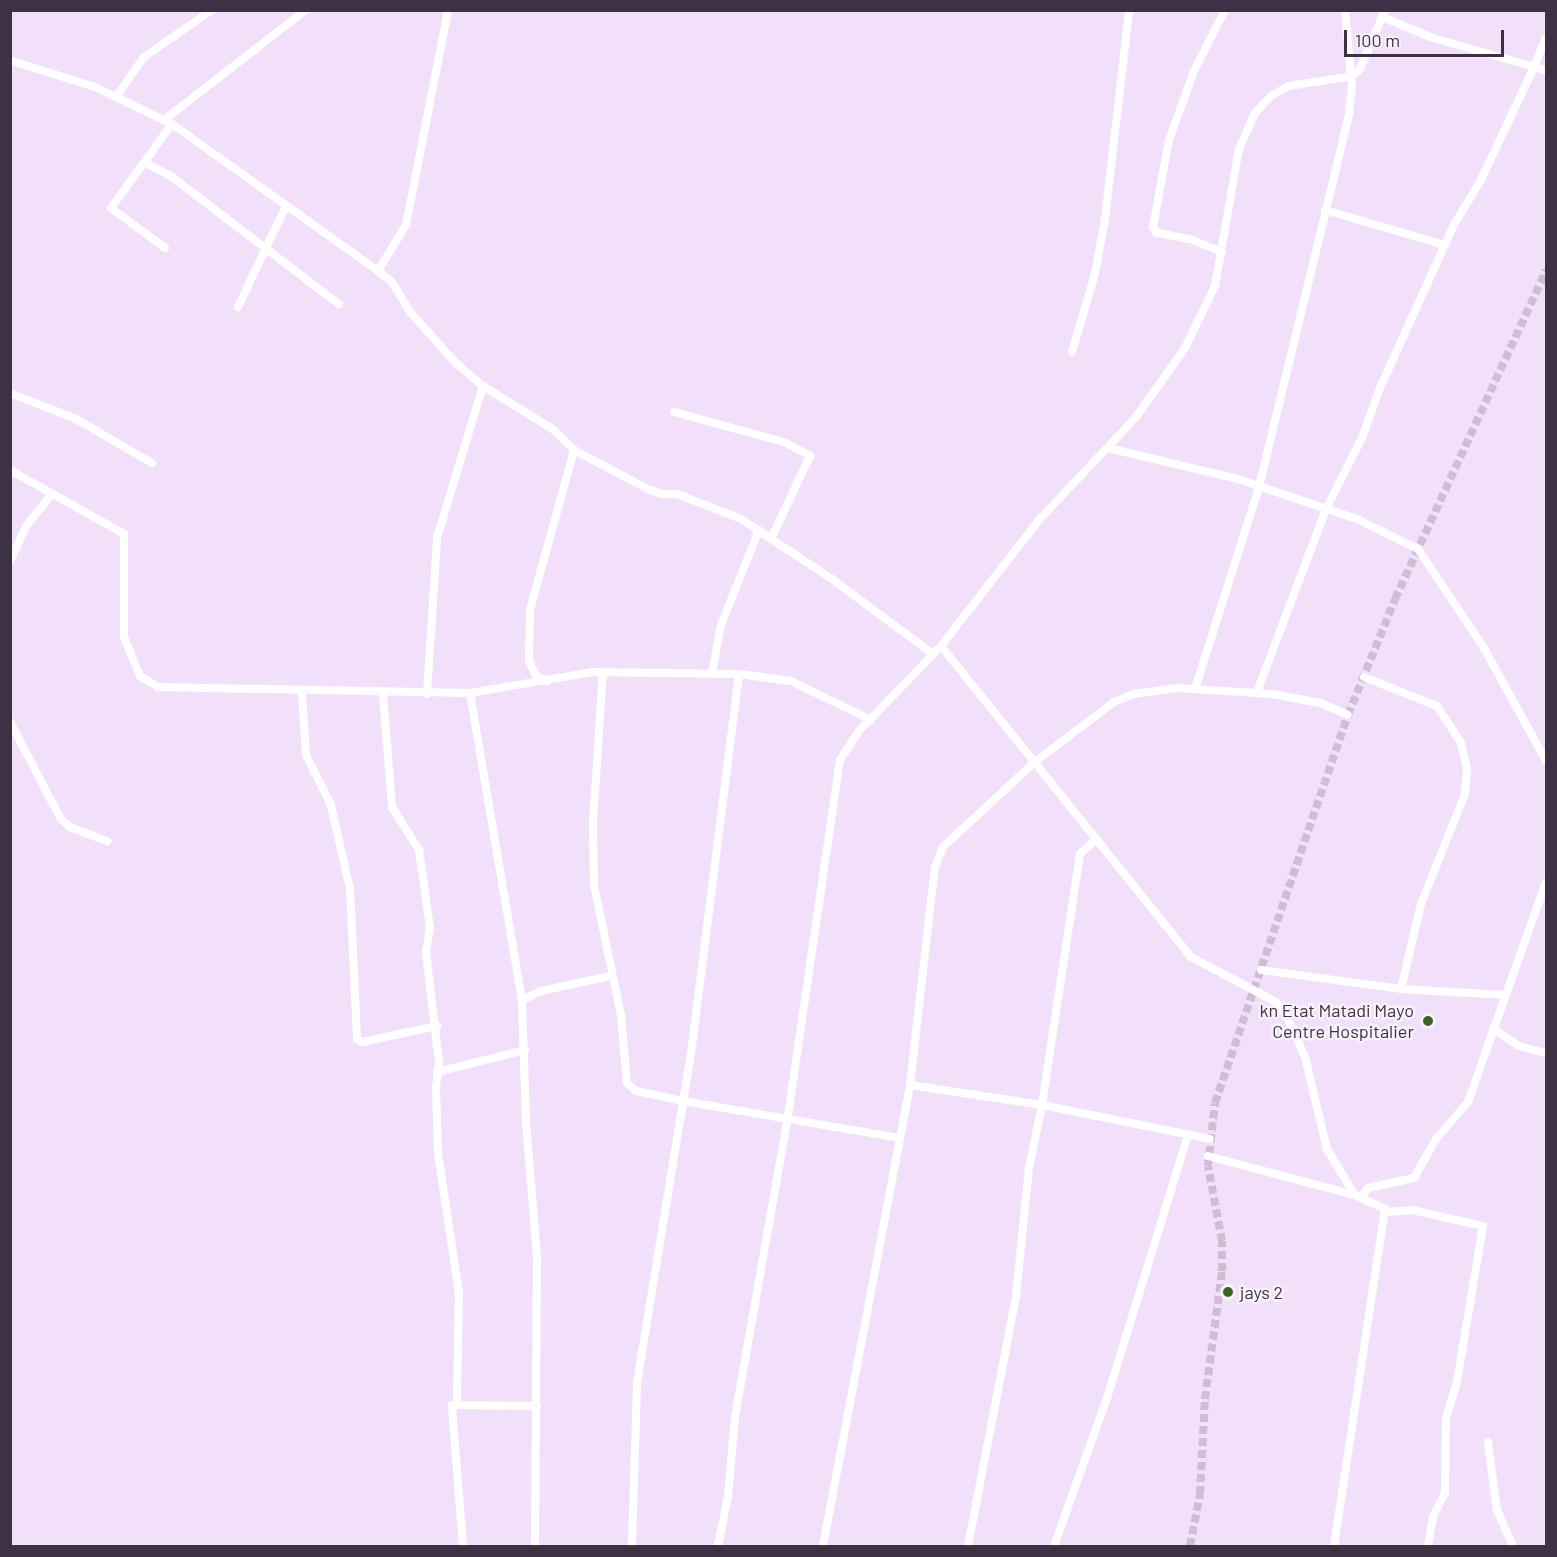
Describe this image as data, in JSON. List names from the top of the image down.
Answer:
{
  "places": ["kn Etat Matadi Mayo Centre Hospitalier", "jays 2"],
  "scale_bar": "100 m"
}
